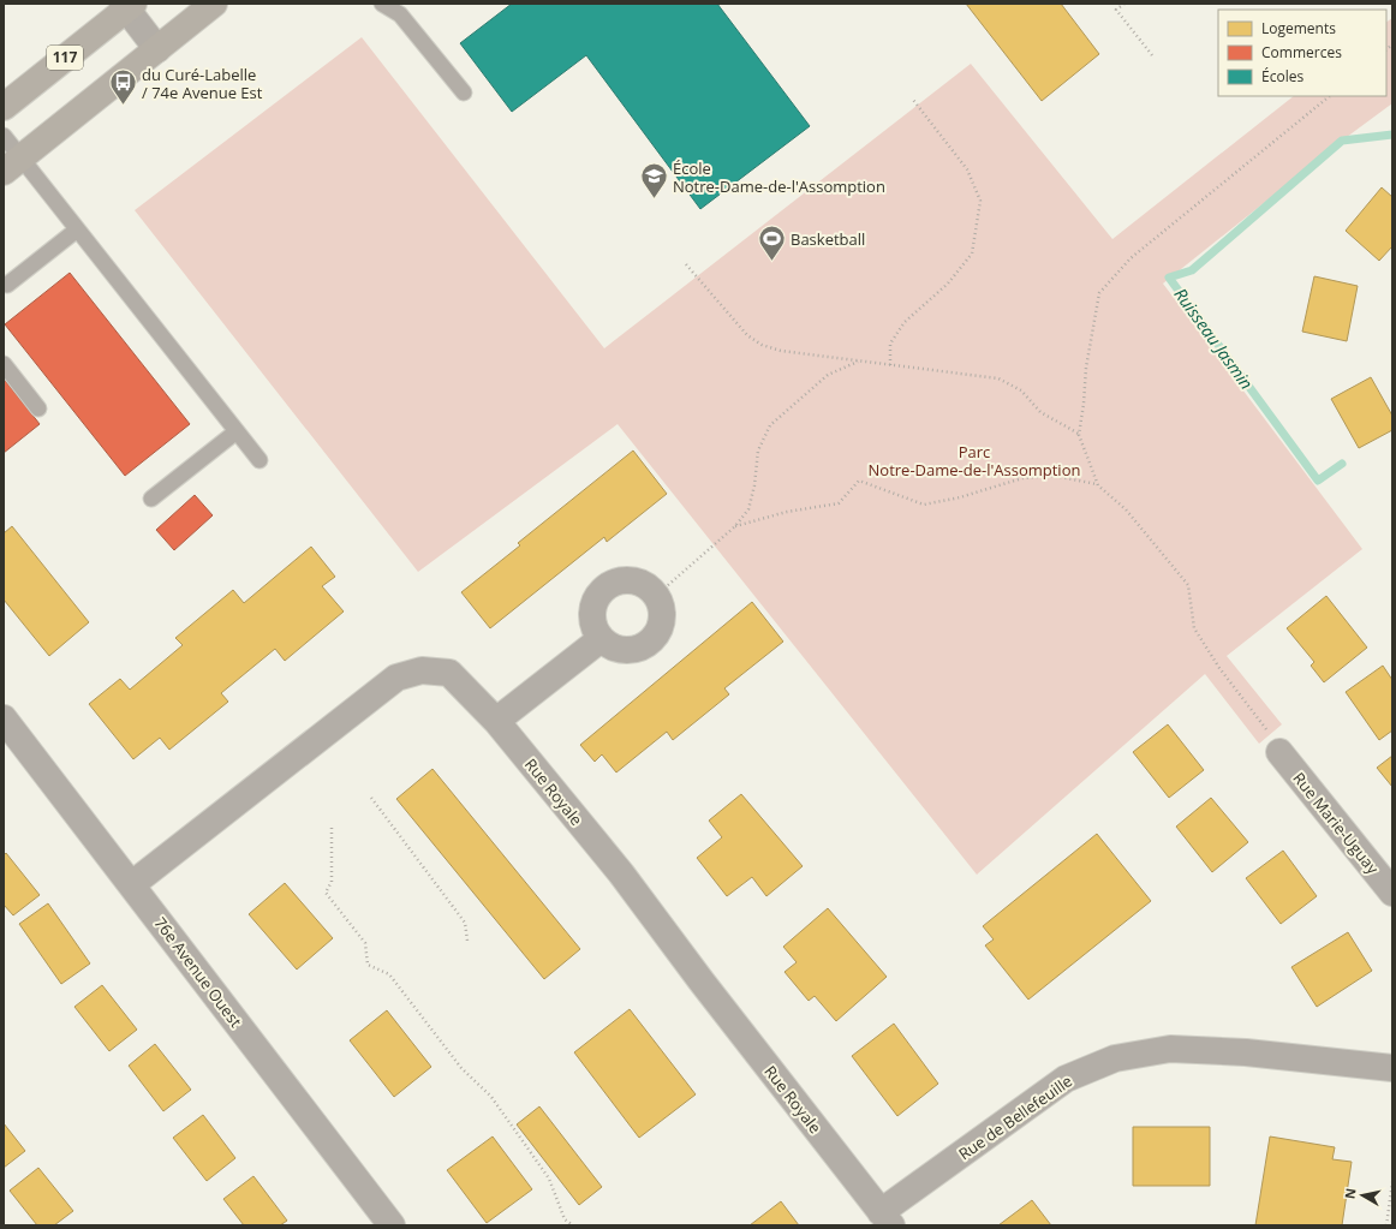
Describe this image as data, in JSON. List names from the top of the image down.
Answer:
{
  "streets": {
    "main road": ["117"],
    "street": [
      "Rue Royale",
      "Rue Marie-Uguay",
      "76e Avenue Ouest",
      "Rue de Bellefeuille"
    ]
  },
  "crossings": [
    ["Rue Royale", "76e Avenue Ouest"],
    ["Rue Royale", "Rue de Bellefeuille"]
  ],
  "water": ["Ruisseau Jasmin"],
  "parks": ["Parc Notre-Dame-de-l'Assomption"],
  "places": {
    "bus stop": ["du Curé-Labelle / 74e Avenue Est"],
    "school or university": ["École Notre-Dame-de-l'Assomption"],
    "sports": ["Basketball"]
  },
  "legend": ["Logements", "Commerces", "Écoles"],
  "north": "left"
}
